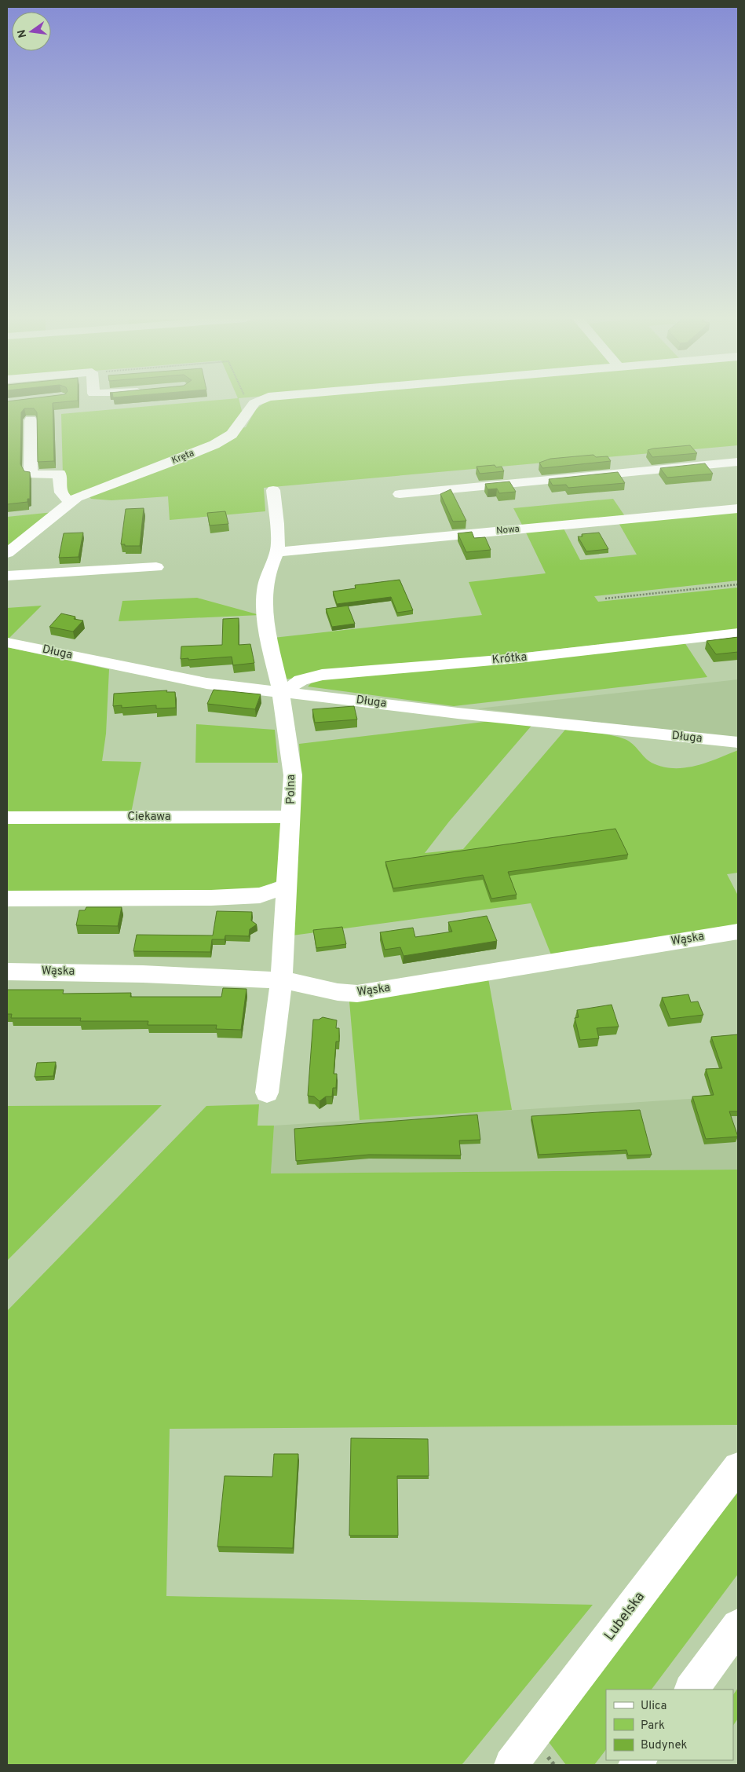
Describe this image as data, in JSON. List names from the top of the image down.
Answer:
{
  "streets": {
    "street": [
      "Kręta",
      "Nowa",
      "Długa",
      "Krótka",
      "Polna",
      "Ciekawa",
      "Wąska",
      "Lubelska"
    ]
  },
  "crossings": [
    ["Nowa", "Polna"],
    ["Długa", "Krótka"],
    ["Długa", "Polna"],
    ["Krótka", "Polna"],
    ["Polna", "Ciekawa"],
    ["Polna", "Wąska"]
  ],
  "legend": ["Ulica", "Park", "Budynek"],
  "north": "left"
}
